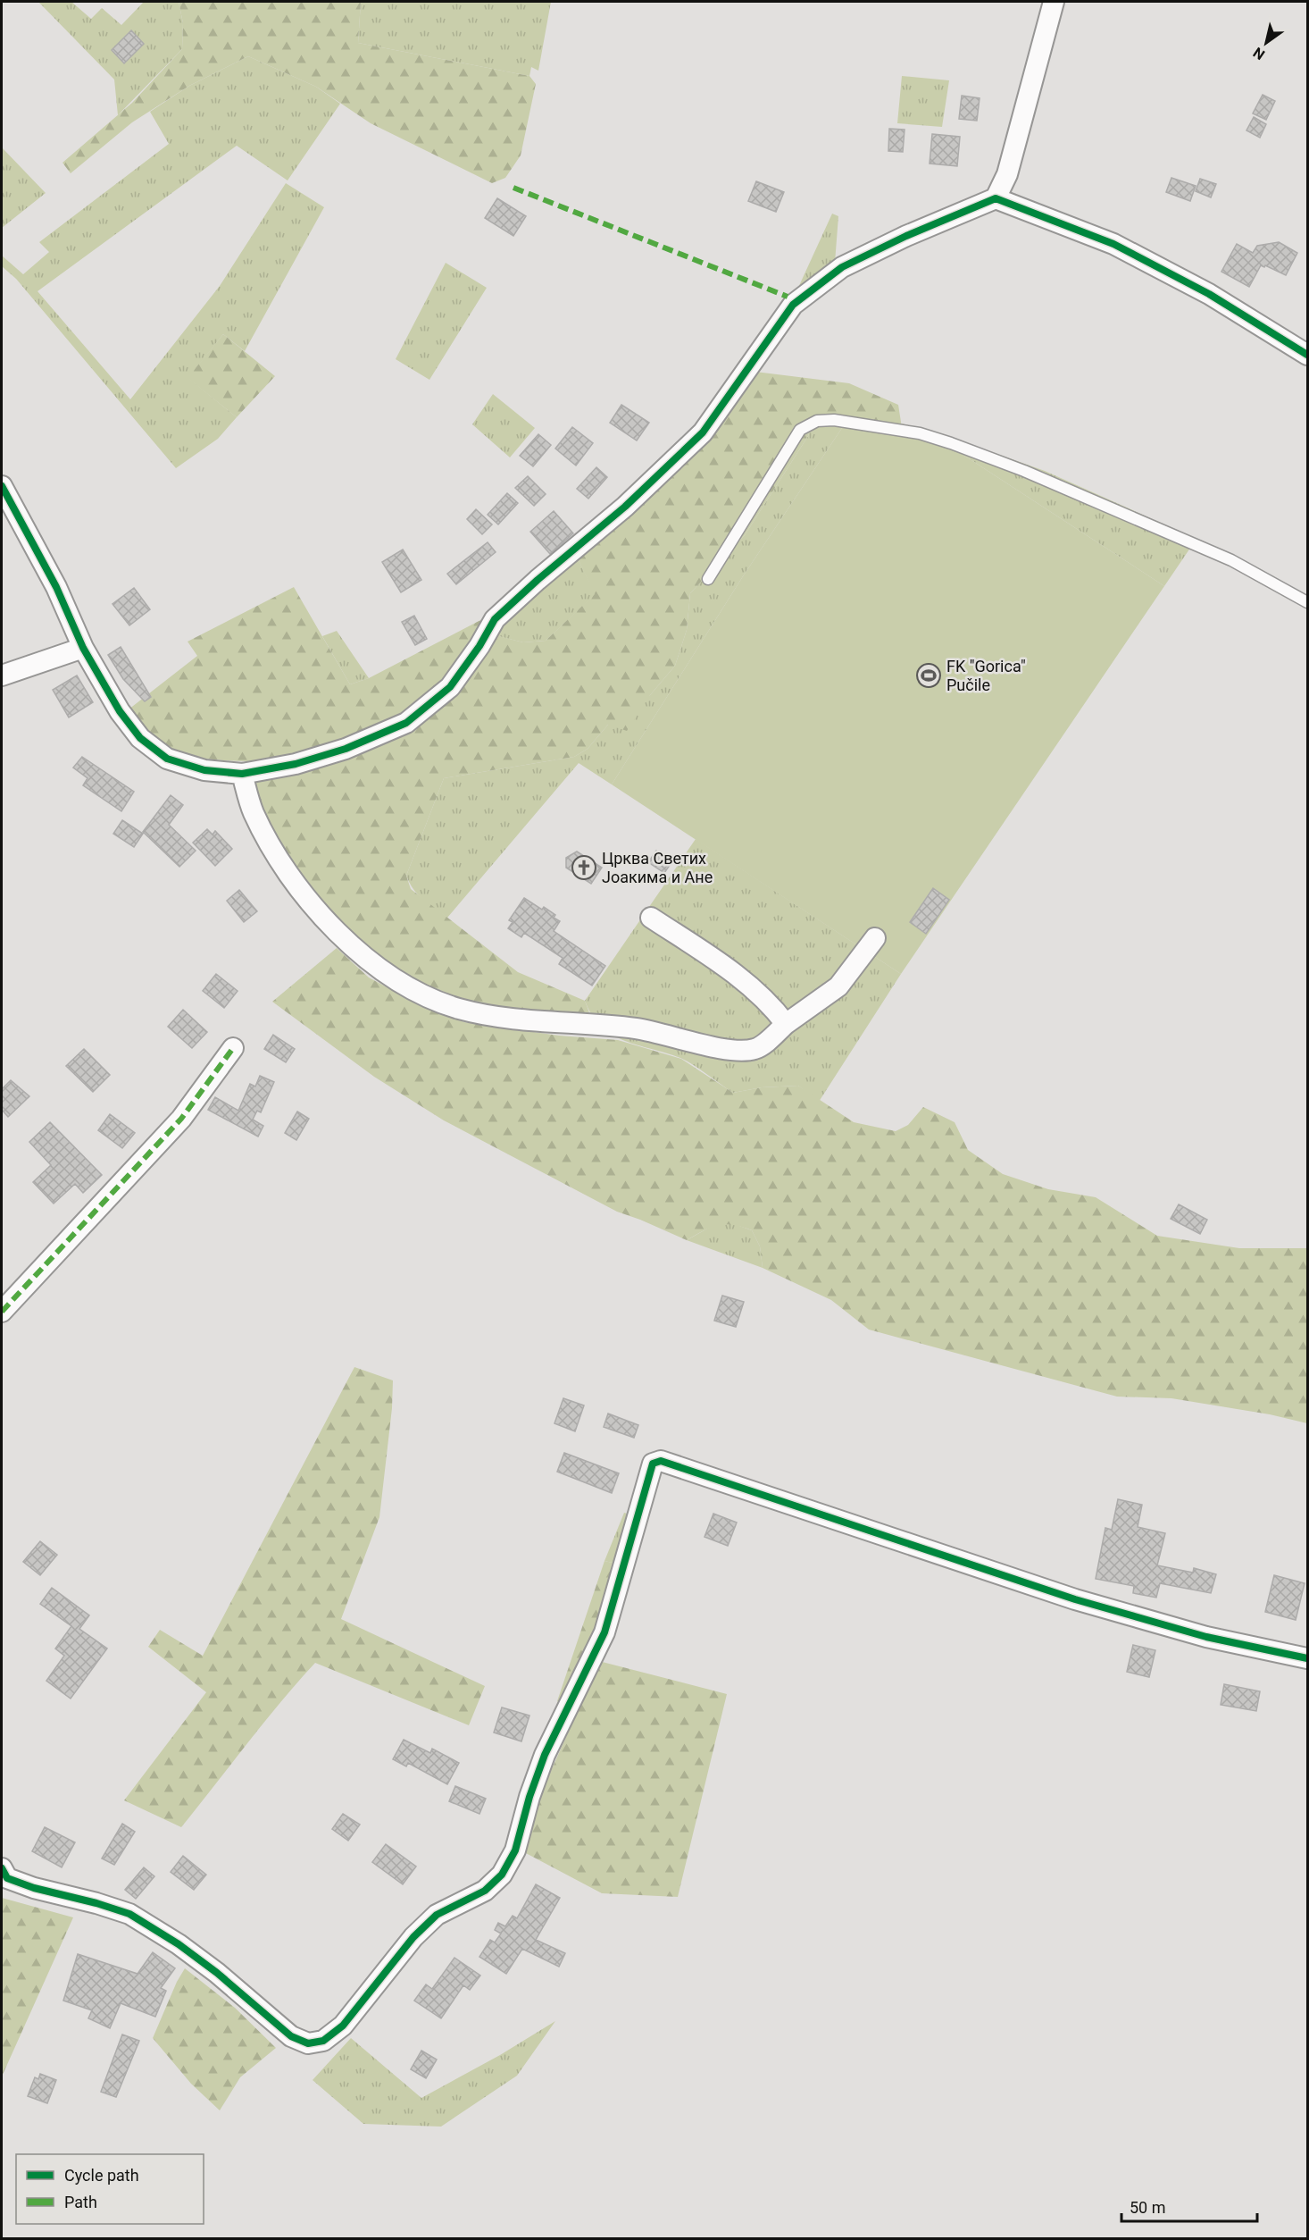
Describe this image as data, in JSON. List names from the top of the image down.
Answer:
{
  "places": {
    "sports": ["FK \"Gorica\" Pučile"],
    "church": ["Црква Светих Јоакима и Ане"]
  },
  "legend": ["Cycle path", "Path"],
  "scale_bar": "50 m",
  "north": "bottom left"
}
